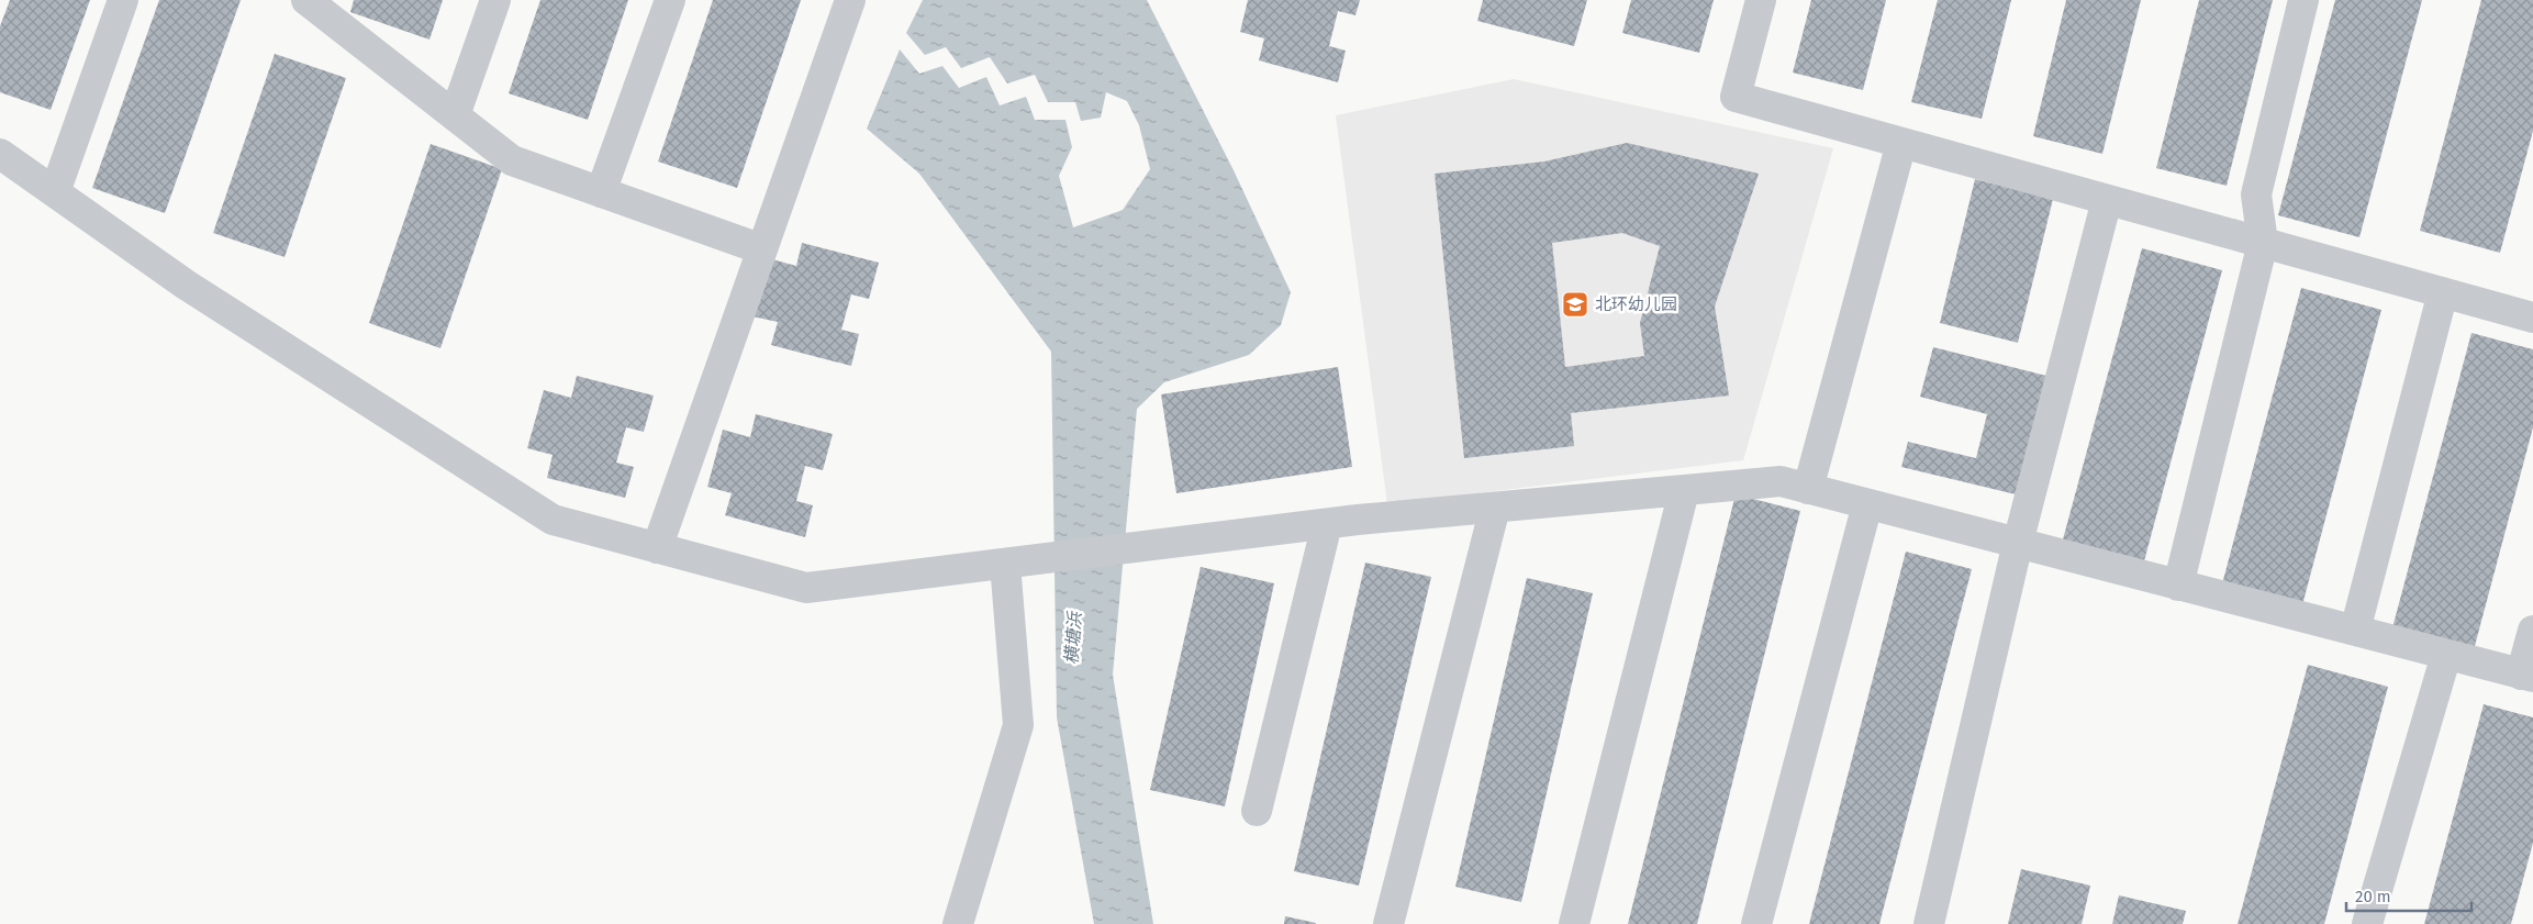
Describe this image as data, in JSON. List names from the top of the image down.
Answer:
{
  "water": ["横塘浜"],
  "places": {
    "school or university": ["北环幼儿园"]
  },
  "scale_bar": "20 m"
}
